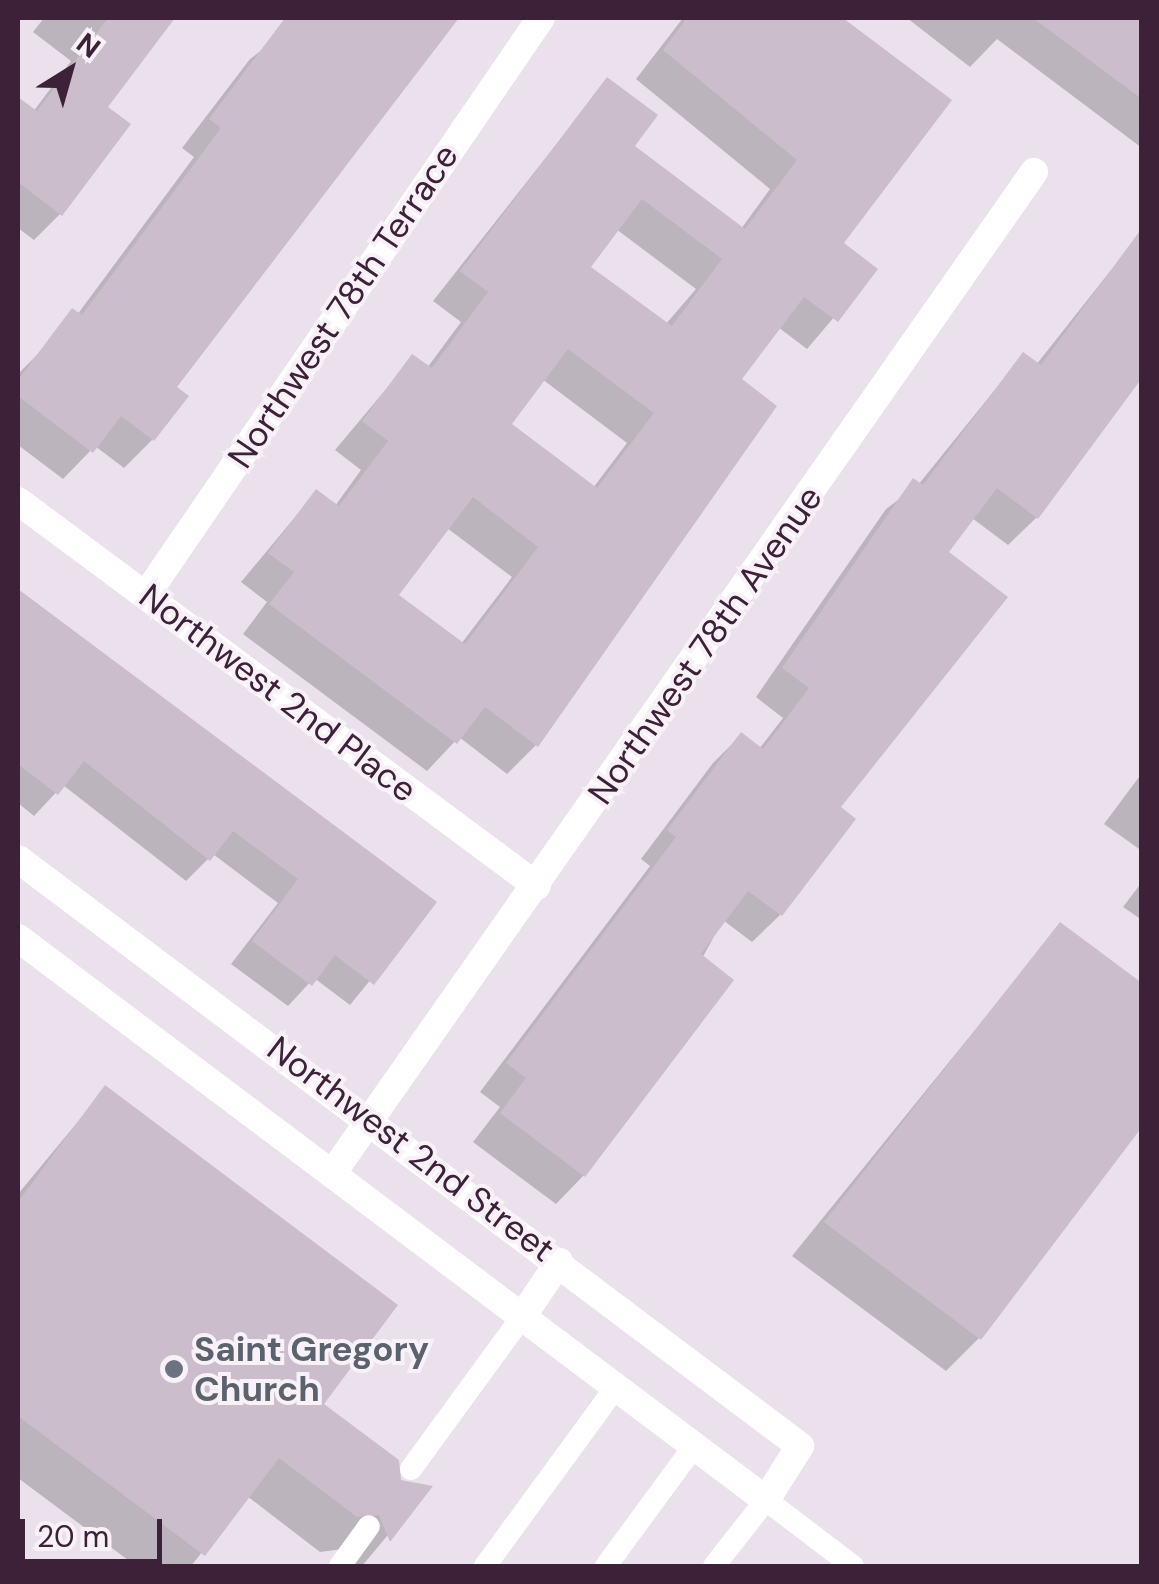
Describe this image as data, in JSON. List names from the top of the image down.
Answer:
{
  "streets": {
    "street": [
      "Northwest 78th Terrace",
      "Northwest 78th Avenue",
      "Northwest 2nd Place",
      "Northwest 2nd Street"
    ]
  },
  "crossings": [
    ["Northwest 78th Terrace", "Northwest 2nd Place"],
    ["Northwest 78th Avenue", "Northwest 2nd Place"],
    ["Northwest 78th Avenue", "Northwest 2nd Street"]
  ],
  "places": ["Saint Gregory Church"],
  "scale_bar": "20 m",
  "north": "top right"
}
